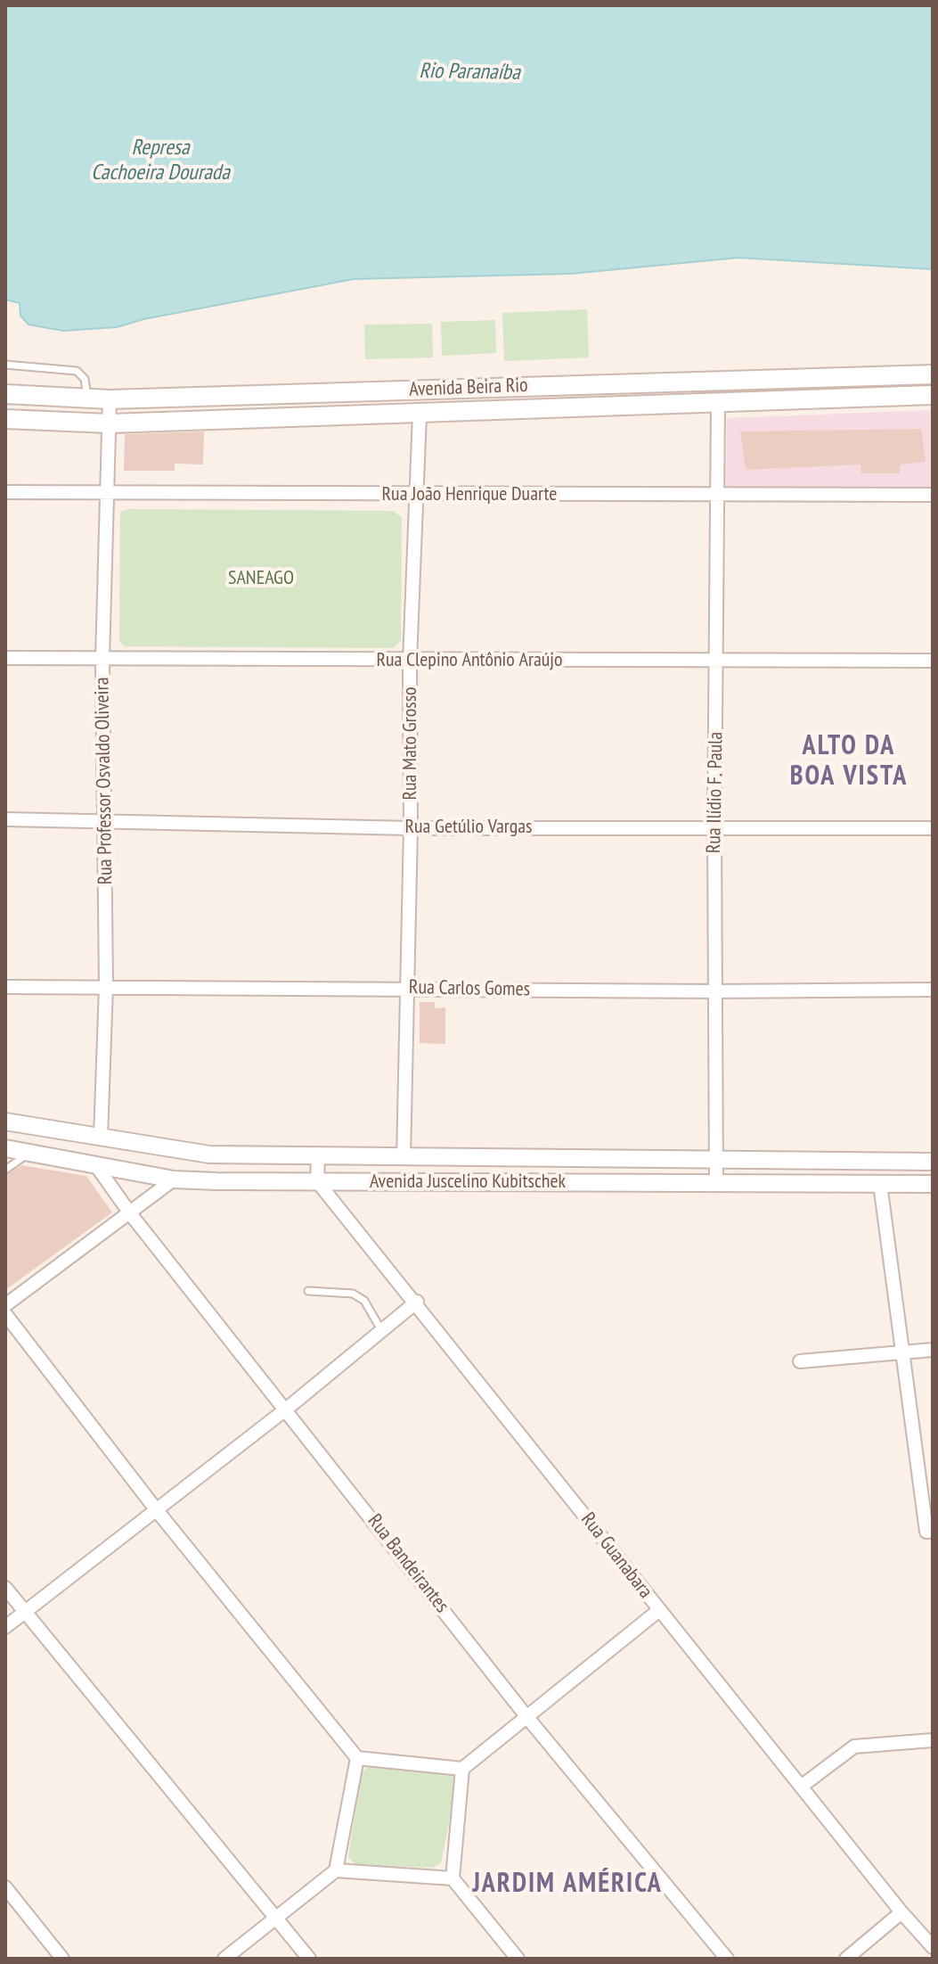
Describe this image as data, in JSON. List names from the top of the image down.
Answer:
{
  "streets": {
    "main road": ["Avenida Beira Rio"],
    "street": [
      "Rua João Henrique Duarte",
      "Rua Clepino Antônio Araújo",
      "Rua Mato Grosso",
      "Rua Professor Osvaldo Oliveira",
      "Rua Ilídio F. Paula",
      "Rua Getúlio Vargas",
      "Rua Carlos Gomes",
      "Avenida Juscelino Kubitschek",
      "Rua Guanabara",
      "Rua Bandeirantes"
    ]
  },
  "crossings": [
    ["Avenida Beira Rio", "Rua Mato Grosso"],
    ["Avenida Beira Rio", "Rua Professor Osvaldo Oliveira"],
    ["Avenida Beira Rio", "Rua Ilídio F. Paula"],
    ["Rua João Henrique Duarte", "Rua Mato Grosso"],
    ["Rua João Henrique Duarte", "Rua Professor Osvaldo Oliveira"],
    ["Rua João Henrique Duarte", "Rua Ilídio F. Paula"],
    ["Rua Clepino Antônio Araújo", "Rua Mato Grosso"],
    ["Rua Clepino Antônio Araújo", "Rua Professor Osvaldo Oliveira"],
    ["Rua Clepino Antônio Araújo", "Rua Ilídio F. Paula"],
    ["Rua Mato Grosso", "Rua Getúlio Vargas"],
    ["Rua Mato Grosso", "Rua Carlos Gomes"],
    ["Rua Mato Grosso", "Avenida Juscelino Kubitschek"],
    ["Rua Professor Osvaldo Oliveira", "Rua Getúlio Vargas"],
    ["Rua Professor Osvaldo Oliveira", "Rua Carlos Gomes"],
    ["Rua Professor Osvaldo Oliveira", "Avenida Juscelino Kubitschek"],
    ["Rua Ilídio F. Paula", "Rua Getúlio Vargas"],
    ["Rua Ilídio F. Paula", "Rua Carlos Gomes"],
    ["Rua Ilídio F. Paula", "Avenida Juscelino Kubitschek"],
    ["Avenida Juscelino Kubitschek", "Rua Guanabara"],
    ["Avenida Juscelino Kubitschek", "Rua Bandeirantes"]
  ],
  "districts": ["ALTO DA BOA VISTA", "JARDIM AMÉRICA"],
  "water": ["Rio Paranaíba", "Represa Cachoeira Dourada"],
  "parks": ["SANEAGO"]
}
